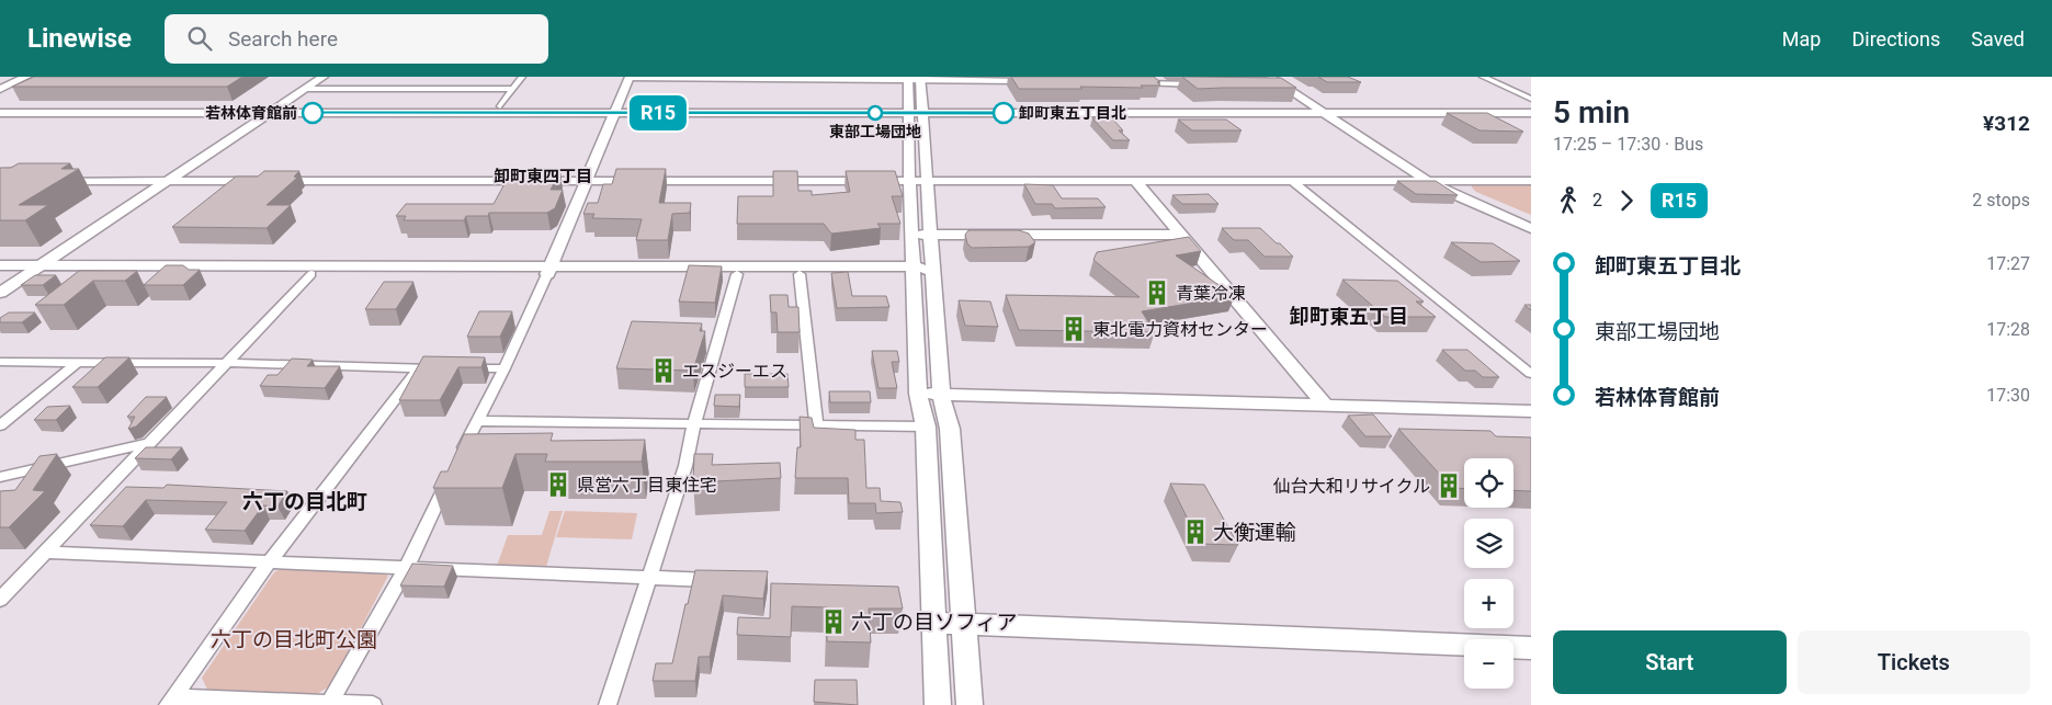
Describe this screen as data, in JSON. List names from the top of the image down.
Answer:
{
  "districts": ["卸町東四丁目", "卸町東五丁目", "六丁の目北町"],
  "parks": ["六丁の目北町公園"],
  "places": {
    "other": ["若林体育館前", "東部工場団地", "卸町東五丁目北"],
    "building": [
      "青葉冷凍",
      "東北電力資材センター",
      "エスジーエス",
      "県営六丁目東住宅",
      "仙台大和リサイクル",
      "大衡運輸",
      "六丁の目ソフィア"
    ]
  },
  "lines": ["bus line R15"],
  "page": {
    "header": "Linewise",
    "search": "Search here",
    "nav": ["Map", "Directions", "Saved"],
    "on_map": "R15",
    "heading": ["5 min", "17:25 – 17:30 · Bus", "¥312"],
    "legs": ["2", "R15", "2 stops"],
    "list": [
      {
        "name": "卸町東五丁目北",
        "value": "17:27"
      },
      {
        "name": "東部工場団地",
        "value": "17:28"
      },
      {
        "name": "若林体育館前",
        "value": "17:30"
      }
    ],
    "map_buttons": ["+", "−"],
    "buttons": ["Start", "Tickets"]
  }
}
